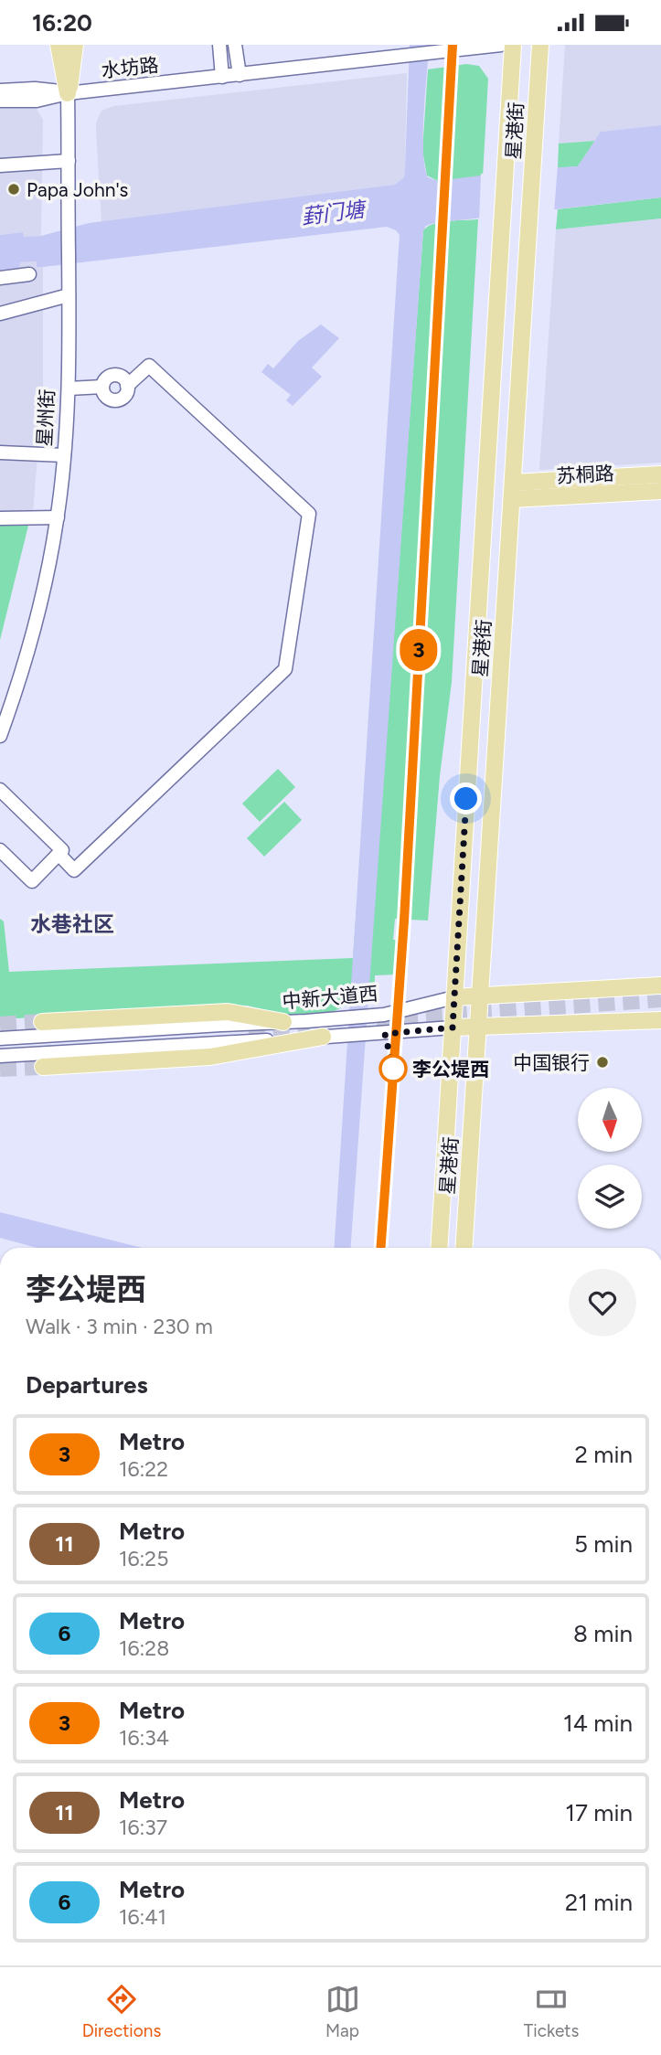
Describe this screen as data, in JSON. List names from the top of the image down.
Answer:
{
  "streets": {
    "main road": [
      "星港街",
      "星州街",
      "苏桐路",
      "中新大道西"
    ],
    "street": ["水坊路"]
  },
  "crossings": [
    ["水坊路", "星州街"],
    ["星港街", "苏桐路"],
    ["星港街", "中新大道西"]
  ],
  "districts": ["水巷社区"],
  "water": ["葑门塘"],
  "places": ["Papa John's", "中国银行", "李公堤西"],
  "lines": ["metro line 3"],
  "north": "bottom",
  "page": {
    "status": "16:20",
    "on_map": "3",
    "heading": [
      ["李公堤西", "Walk · 3 min · 230 m"],
      "Departures"
    ],
    "list": [
      {
        "mark": "3",
        "name": "Metro",
        "note": "16:22",
        "value": "2 min"
      },
      {
        "mark": "11",
        "name": "Metro",
        "note": "16:25",
        "value": "5 min"
      },
      {
        "mark": "6",
        "name": "Metro",
        "note": "16:28",
        "value": "8 min"
      },
      {
        "mark": "3",
        "name": "Metro",
        "note": "16:34",
        "value": "14 min"
      },
      {
        "mark": "11",
        "name": "Metro",
        "note": "16:37",
        "value": "17 min"
      },
      {
        "mark": "6",
        "name": "Metro",
        "note": "16:41",
        "value": "21 min"
      }
    ],
    "tabs": ["Directions", "Map", "Tickets"]
  }
}
